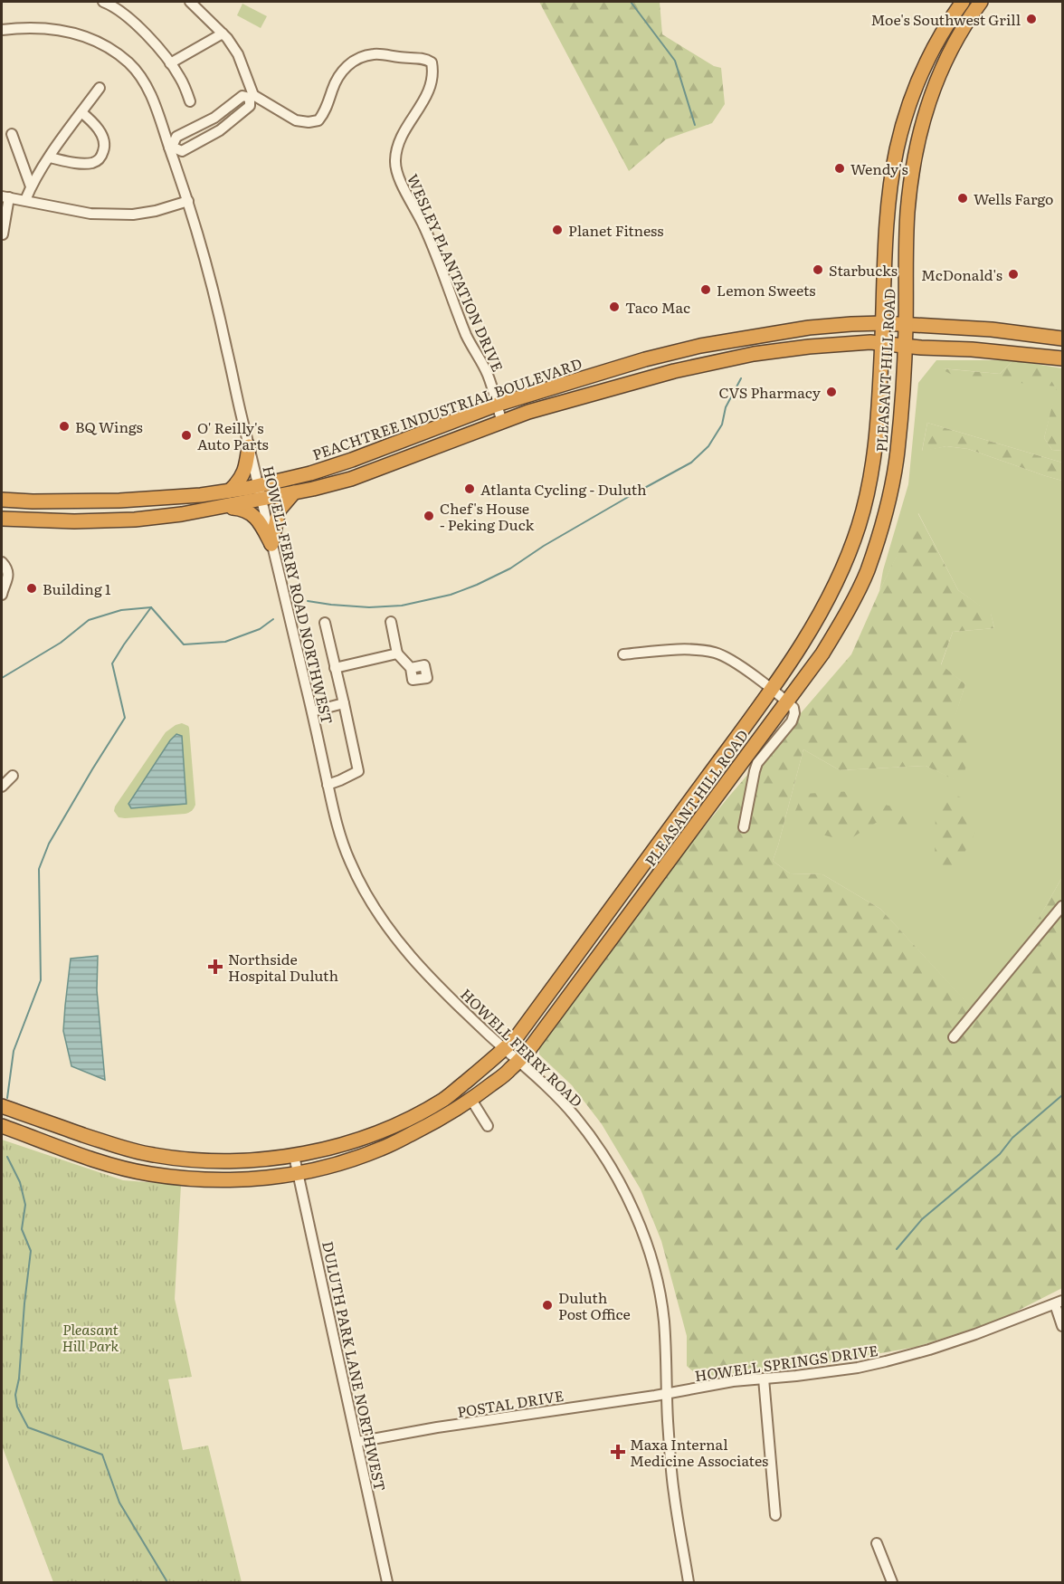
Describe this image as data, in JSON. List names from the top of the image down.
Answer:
{
  "streets": {
    "highway": ["PLEASANT HILL ROAD", "PEACHTREE INDUSTRIAL BOULEVARD"],
    "street": [
      "WESLEY PLANTATION DRIVE",
      "HOWELL FERRY ROAD NORTHWEST",
      "HOWELL FERRY ROAD",
      "HOWELL SPRINGS DRIVE",
      "DULUTH PARK LANE NORTHWEST",
      "POSTAL DRIVE"
    ]
  },
  "crossings": [
    ["WESLEY PLANTATION DRIVE", "PEACHTREE INDUSTRIAL BOULEVARD"],
    ["PLEASANT HILL ROAD", "PEACHTREE INDUSTRIAL BOULEVARD"],
    ["PLEASANT HILL ROAD", "HOWELL FERRY ROAD"],
    ["PLEASANT HILL ROAD", "DULUTH PARK LANE NORTHWEST"],
    ["PEACHTREE INDUSTRIAL BOULEVARD", "HOWELL FERRY ROAD NORTHWEST"],
    ["HOWELL FERRY ROAD NORTHWEST", "HOWELL FERRY ROAD"],
    ["HOWELL FERRY ROAD", "HOWELL SPRINGS DRIVE"],
    ["HOWELL FERRY ROAD", "POSTAL DRIVE"],
    ["HOWELL SPRINGS DRIVE", "POSTAL DRIVE"],
    ["DULUTH PARK LANE NORTHWEST", "POSTAL DRIVE"]
  ],
  "parks": ["Pleasant Hill Park"],
  "places": {
    "other": [
      "Moe's Southwest Grill",
      "Wendy's",
      "Wells Fargo",
      "Planet Fitness",
      "Starbucks",
      "McDonald's",
      "Lemon Sweets",
      "Taco Mac",
      "CVS Pharmacy",
      "BQ Wings",
      "O' Reilly's Auto Parts",
      "Atlanta Cycling - Duluth",
      "Chef's House - Peking Duck",
      "Building 1",
      "Duluth Post Office"
    ],
    "health": ["Northside Hospital Duluth", "Maxa Internal Medicine Associates"]
  }
}
